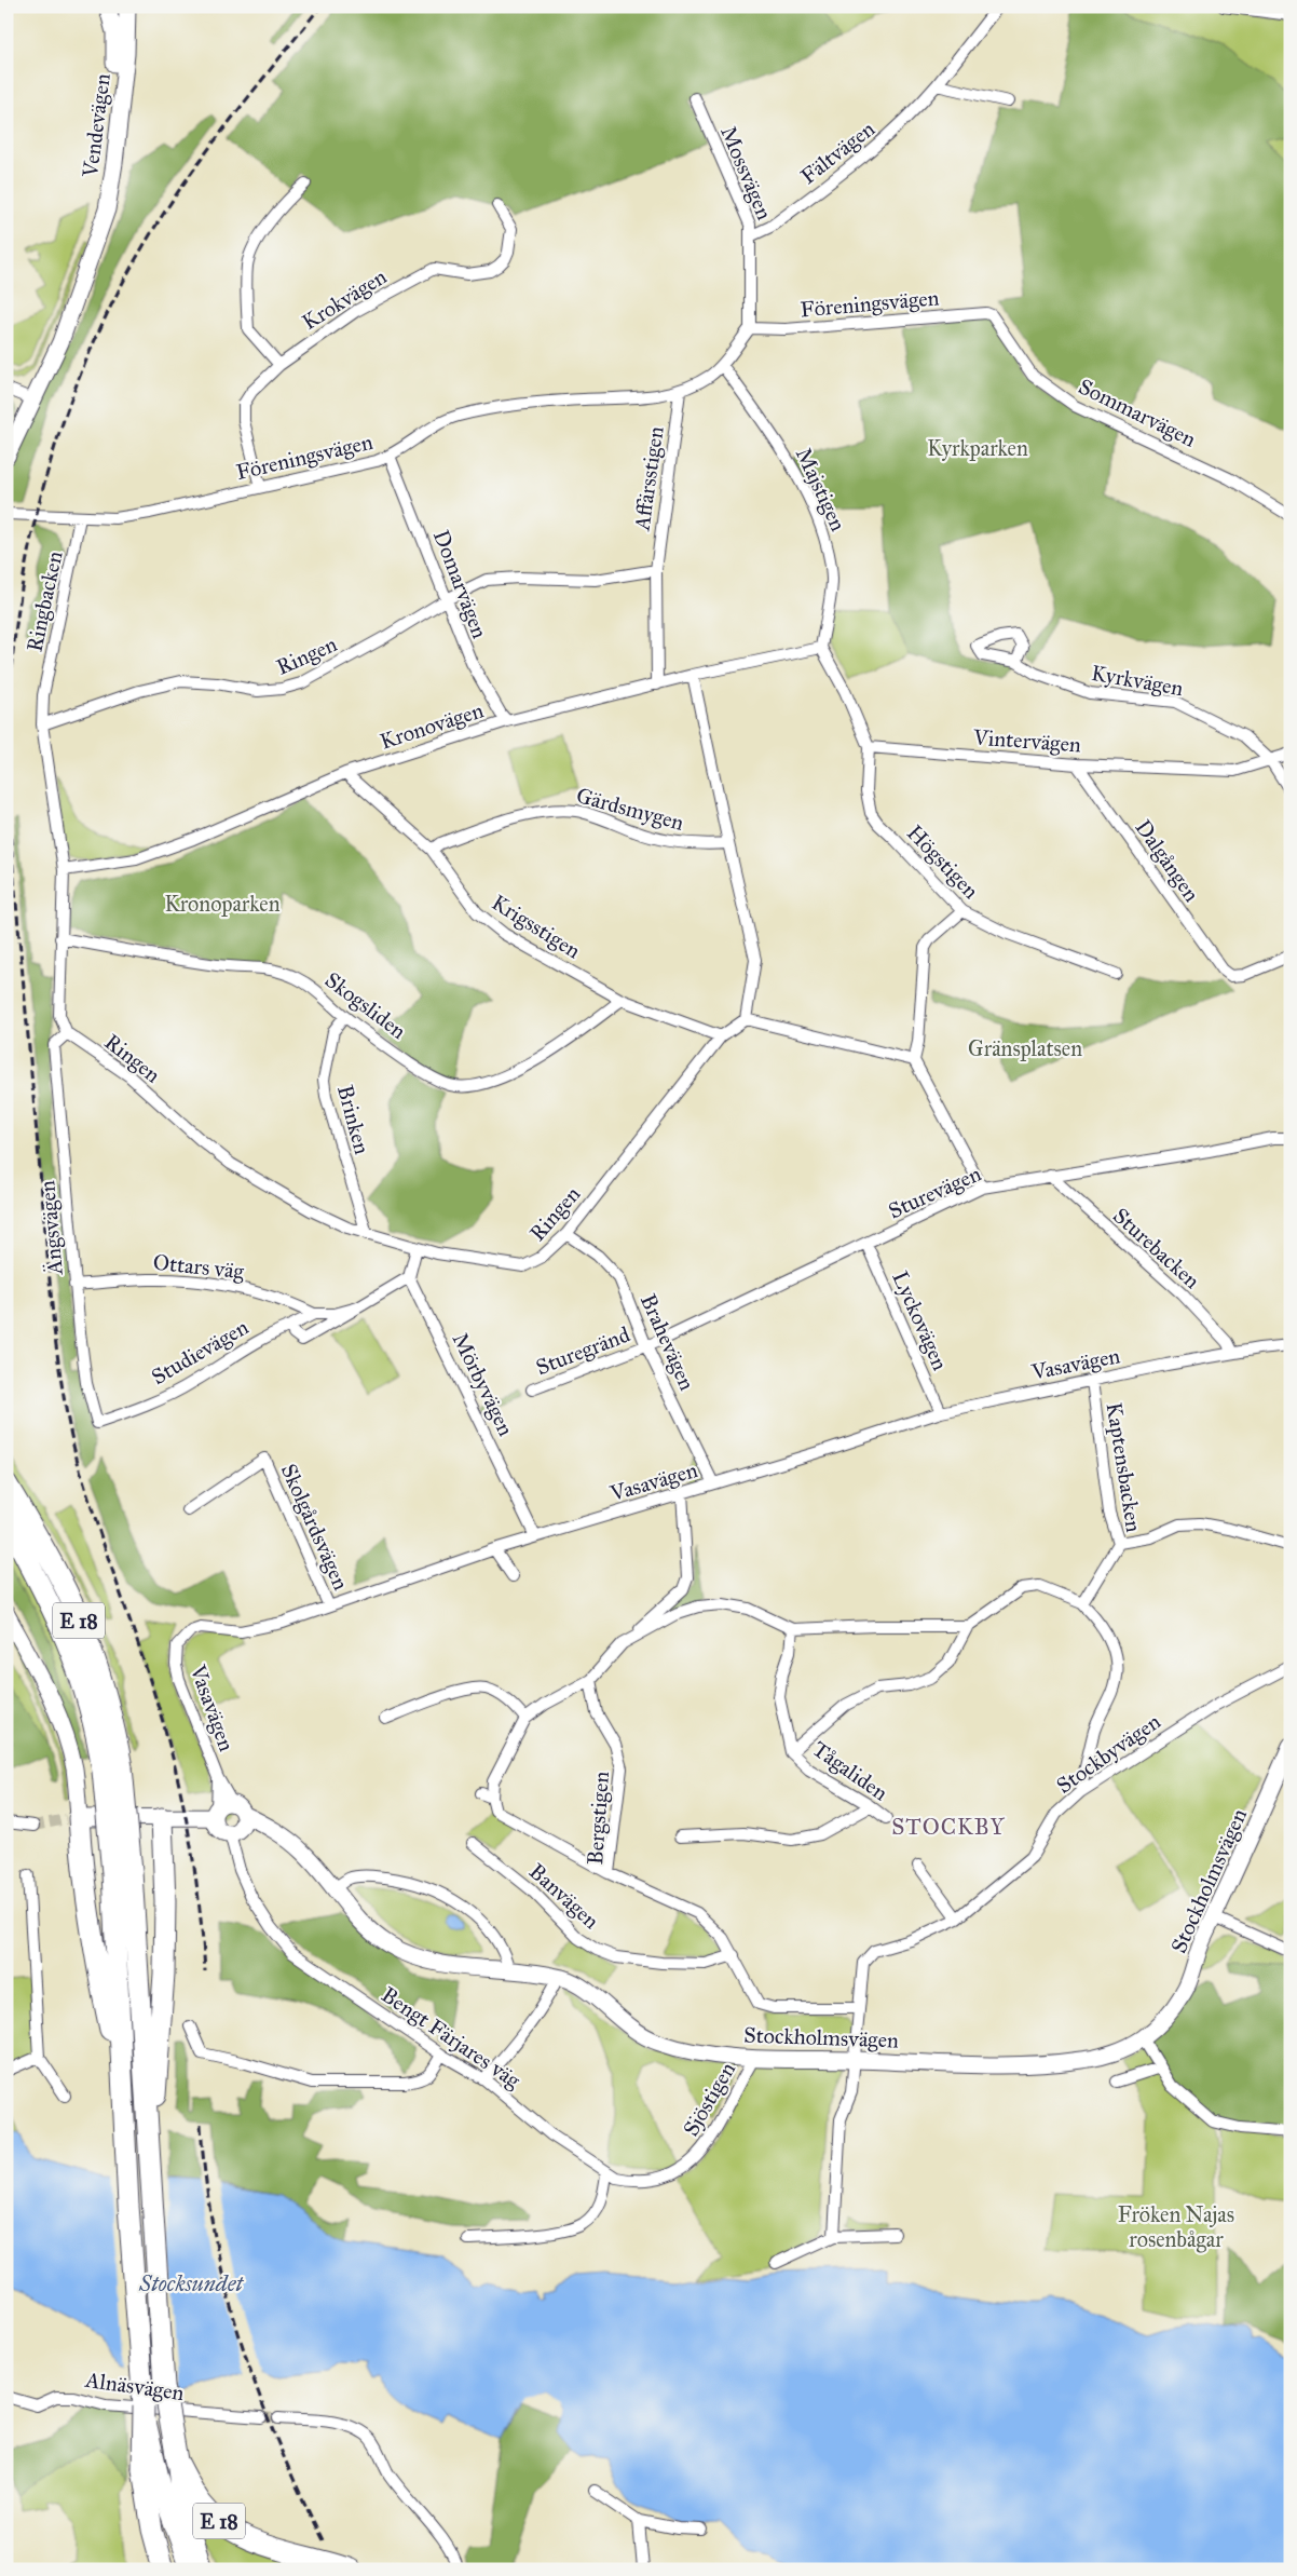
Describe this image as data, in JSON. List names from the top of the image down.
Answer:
{
  "streets": {
    "highway": ["E 18"],
    "street": [
      "Vendevägen",
      "Fältvägen",
      "Mossvägen",
      "Krokvägen",
      "Föreningsvägen",
      "Sommarvägen",
      "Affärsstigen",
      "Majstigen",
      "Domarvägen",
      "Ringbacken",
      "Ringen",
      "Kyrkvägen",
      "Kronovägen",
      "Vintervägen",
      "Gärdsmygen",
      "Dalgången",
      "Högstigen",
      "Krigsstigen",
      "Skogsliden",
      "Brinken",
      "Sturevägen",
      "Ängsvägen",
      "Sturebacken",
      "Ottars väg",
      "Lyckovägen",
      "Brahevägen",
      "Sturegränd",
      "Studievägen",
      "Vasavägen",
      "Mörbyvägen",
      "Kaptensbacken",
      "Skolgårdsvägen",
      "Stockbyvägen",
      "Tågaliden",
      "Bergstigen",
      "Stockholmsvägen",
      "Banvägen",
      "Bengt Färjares väg",
      "Sjöstigen",
      "Alnäsvägen"
    ]
  },
  "crossings": [
    ["Fältvägen", "Mossvägen"],
    ["Mossvägen", "Föreningsvägen"],
    ["Krokvägen", "Föreningsvägen"],
    ["Föreningsvägen", "Sommarvägen"],
    ["Föreningsvägen", "Affärsstigen"],
    ["Föreningsvägen", "Majstigen"],
    ["Föreningsvägen", "Domarvägen"],
    ["Föreningsvägen", "Ringbacken"],
    ["Affärsstigen", "Ringen"],
    ["Majstigen", "Kronovägen"],
    ["Domarvägen", "Ringen"],
    ["Domarvägen", "Kronovägen"],
    ["Ringbacken", "Ringen"],
    ["Ringen", "Krigsstigen"],
    ["Ringen", "Brinken"],
    ["Ringen", "Ängsvägen"],
    ["Ringen", "Brahevägen"],
    ["Kyrkvägen", "Vintervägen"],
    ["Kronovägen", "Krigsstigen"],
    ["Vintervägen", "Dalgången"],
    ["Vintervägen", "Högstigen"],
    ["Gärdsmygen", "Krigsstigen"],
    ["Krigsstigen", "Skogsliden"],
    ["Skogsliden", "Brinken"],
    ["Sturevägen", "Sturebacken"],
    ["Sturevägen", "Lyckovägen"],
    ["Sturevägen", "Brahevägen"],
    ["Sturevägen", "Sturegränd"],
    ["Ängsvägen", "Ottars väg"],
    ["Ängsvägen", "Studievägen"],
    ["Sturebacken", "Vasavägen"],
    ["Ottars väg", "Studievägen"],
    ["Lyckovägen", "Vasavägen"],
    ["Brahevägen", "Sturegränd"],
    ["Brahevägen", "Vasavägen"],
    ["Studievägen", "Mörbyvägen"],
    ["Vasavägen", "Mörbyvägen"],
    ["Vasavägen", "Kaptensbacken"],
    ["Vasavägen", "Skolgårdsvägen"],
    ["Vasavägen", "Stockholmsvägen"],
    ["Stockbyvägen", "Bergstigen"],
    ["Stockbyvägen", "Stockholmsvägen"],
    ["Bergstigen", "Banvägen"],
    ["Stockholmsvägen", "Sjöstigen"],
    ["Bengt Färjares väg", "Sjöstigen"]
  ],
  "districts": ["STOCKBY"],
  "water": ["Stocksundet"],
  "parks": [
    "Kyrkparken",
    "Kronoparken",
    "Gränsplatsen",
    "Fröken Najas rosenbågar"
  ]
}
